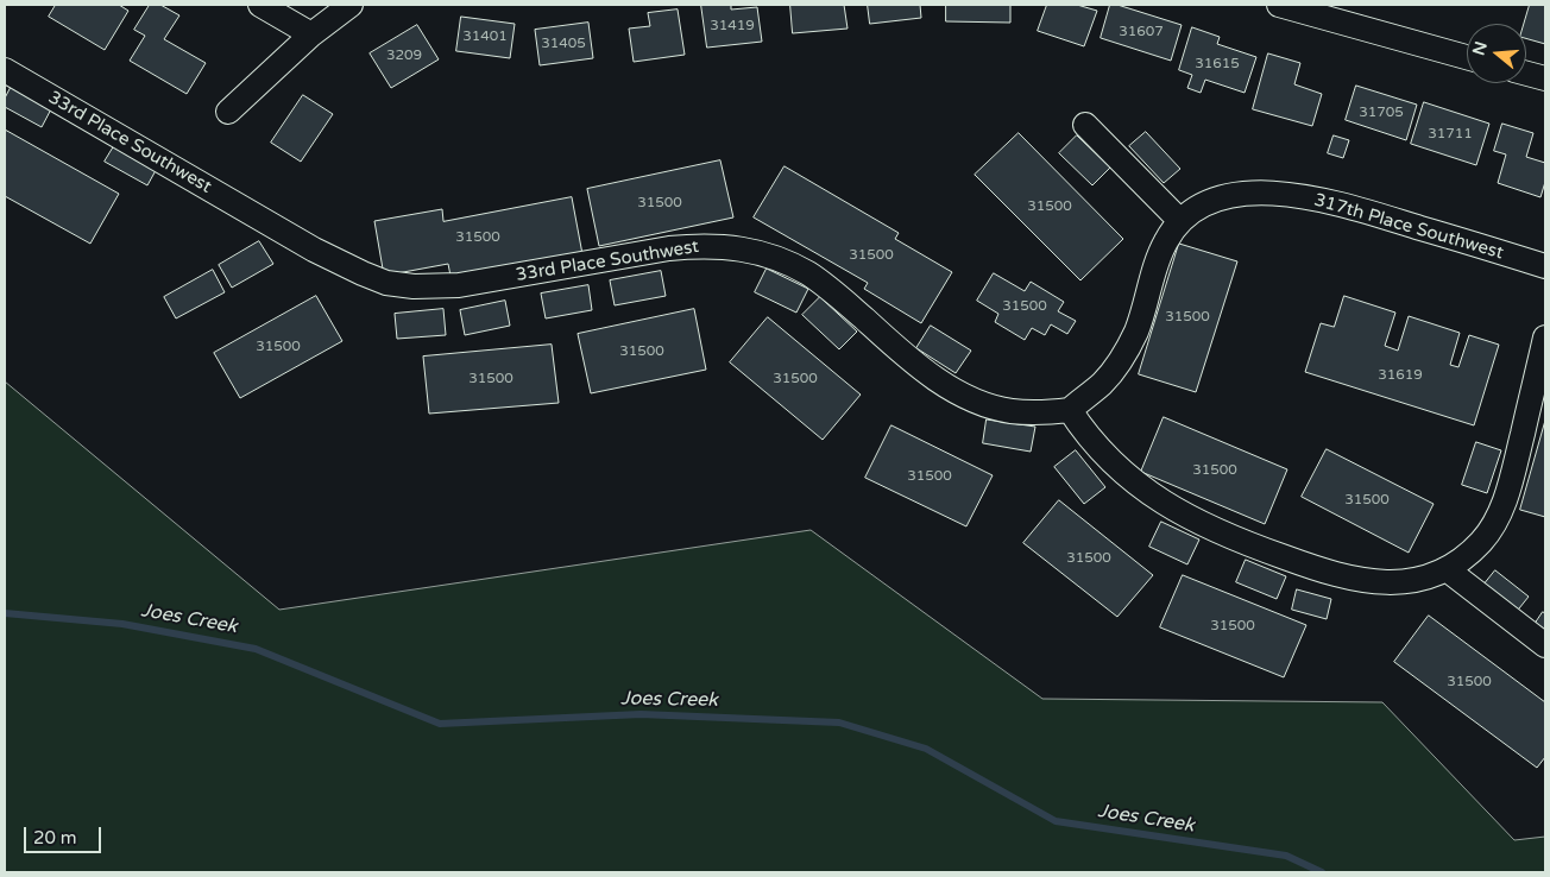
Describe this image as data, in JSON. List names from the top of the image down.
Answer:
{
  "streets": {
    "street": ["33rd Place Southwest", "317th Place Southwest"]
  },
  "crossings": [
    ["33rd Place Southwest", "317th Place Southwest"]
  ],
  "water": ["Joes Creek"],
  "house_numbers": [
    "31419",
    "31607",
    "31401",
    "31405",
    "3209",
    "31615",
    "31705",
    "31711",
    "31500",
    "31500",
    "31500",
    "31500",
    "31500",
    "31500",
    "31500",
    "31500",
    "31619",
    "31500",
    "31500",
    "31500",
    "31500",
    "31500",
    "31500",
    "31500",
    "31500"
  ],
  "scale_bar": "20 m",
  "north": "left"
}
